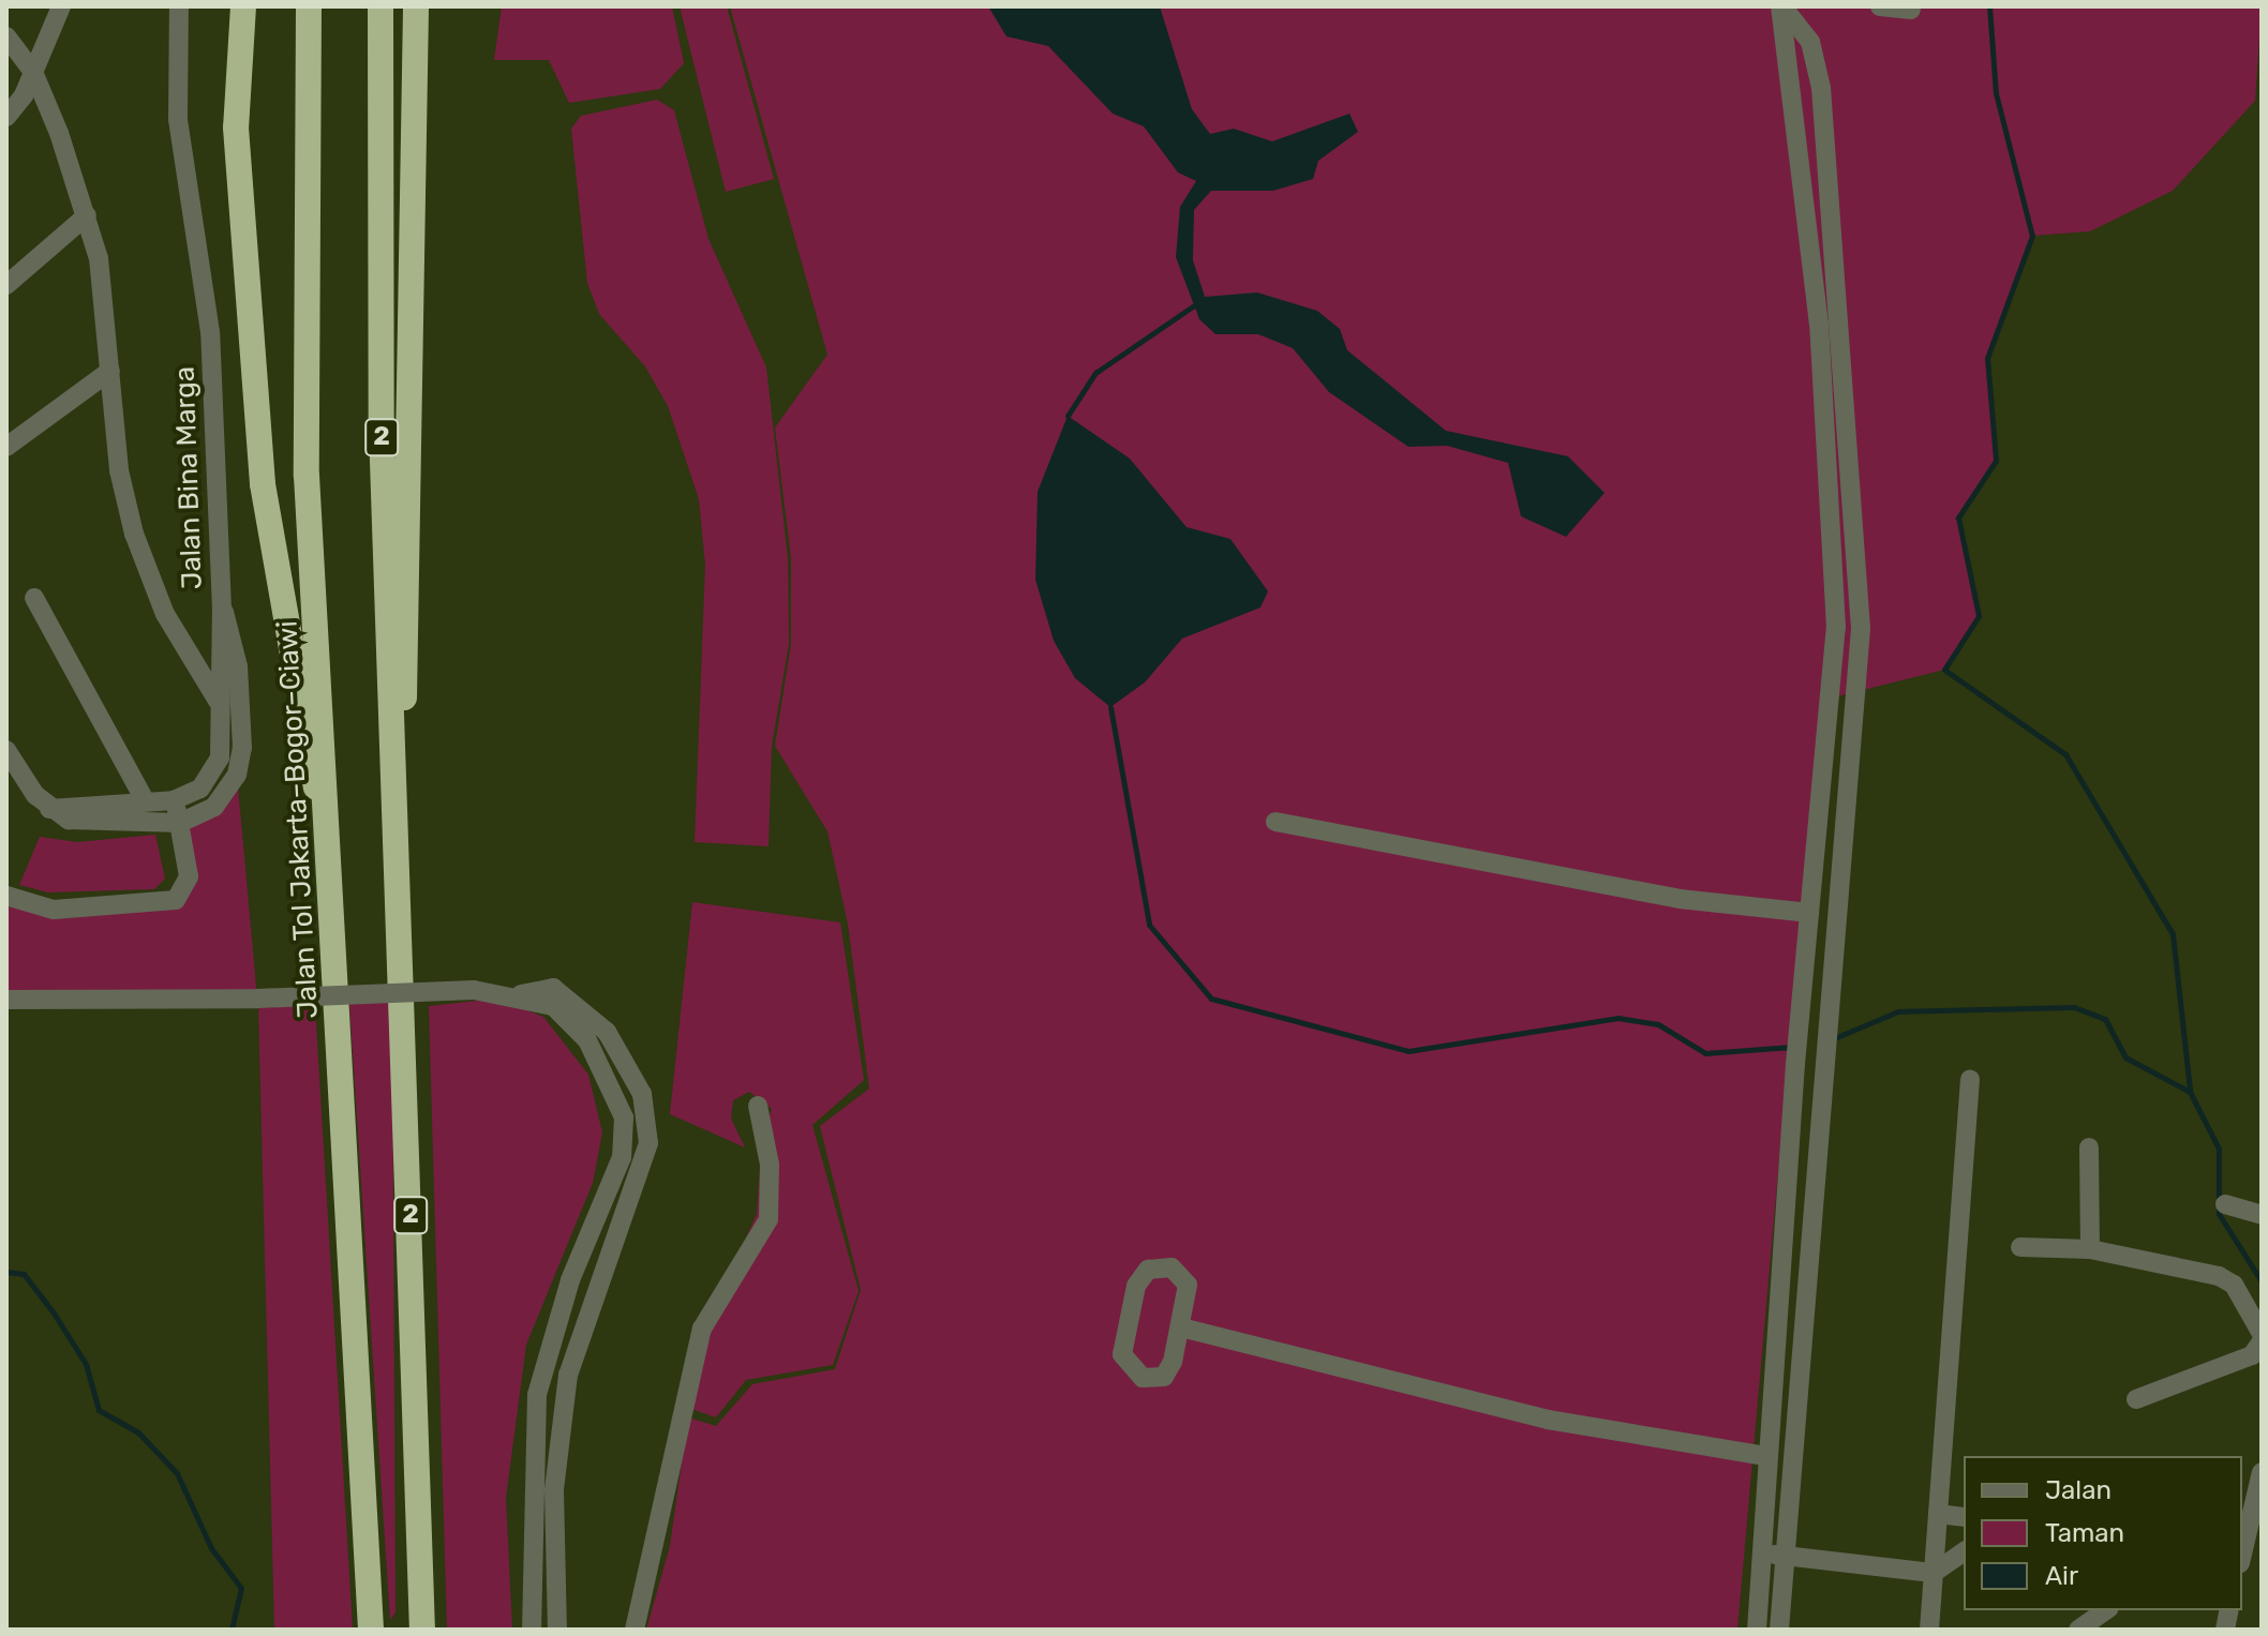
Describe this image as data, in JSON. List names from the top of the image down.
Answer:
{
  "streets": {
    "highway": ["2", "Jalan Tol Jakarta–Bogor–Ciawi"],
    "street": ["Jalan Bina Marga"]
  },
  "legend": ["Jalan", "Taman", "Air"]
}
